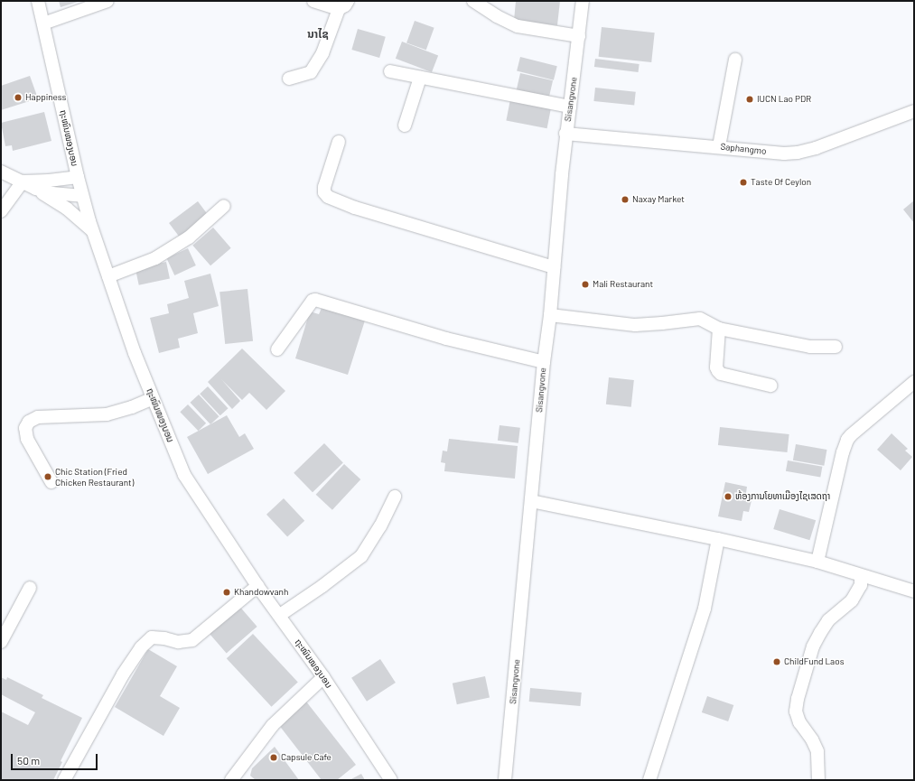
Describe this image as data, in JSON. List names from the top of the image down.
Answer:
{
  "streets": {
    "street": ["Sisangvone", "ຖະໜົນໜອງບອນ", "Saphangmo"]
  },
  "crossings": [
    ["Sisangvone", "Saphangmo"]
  ],
  "districts": ["ນາໄຊ"],
  "places": [
    "Happiness",
    "IUCN Lao PDR",
    "Taste Of Ceylon",
    "Naxay Market",
    "Mali Restaurant",
    "Chic Station (Fried Chicken Restaurant)",
    "ຫ້ອງການໂຍທາເມືອງໄຊເສດຖາ",
    "Khandowvanh",
    "ChildFund Laos",
    "Capsule Cafe"
  ],
  "scale_bar": "50 m"
}
